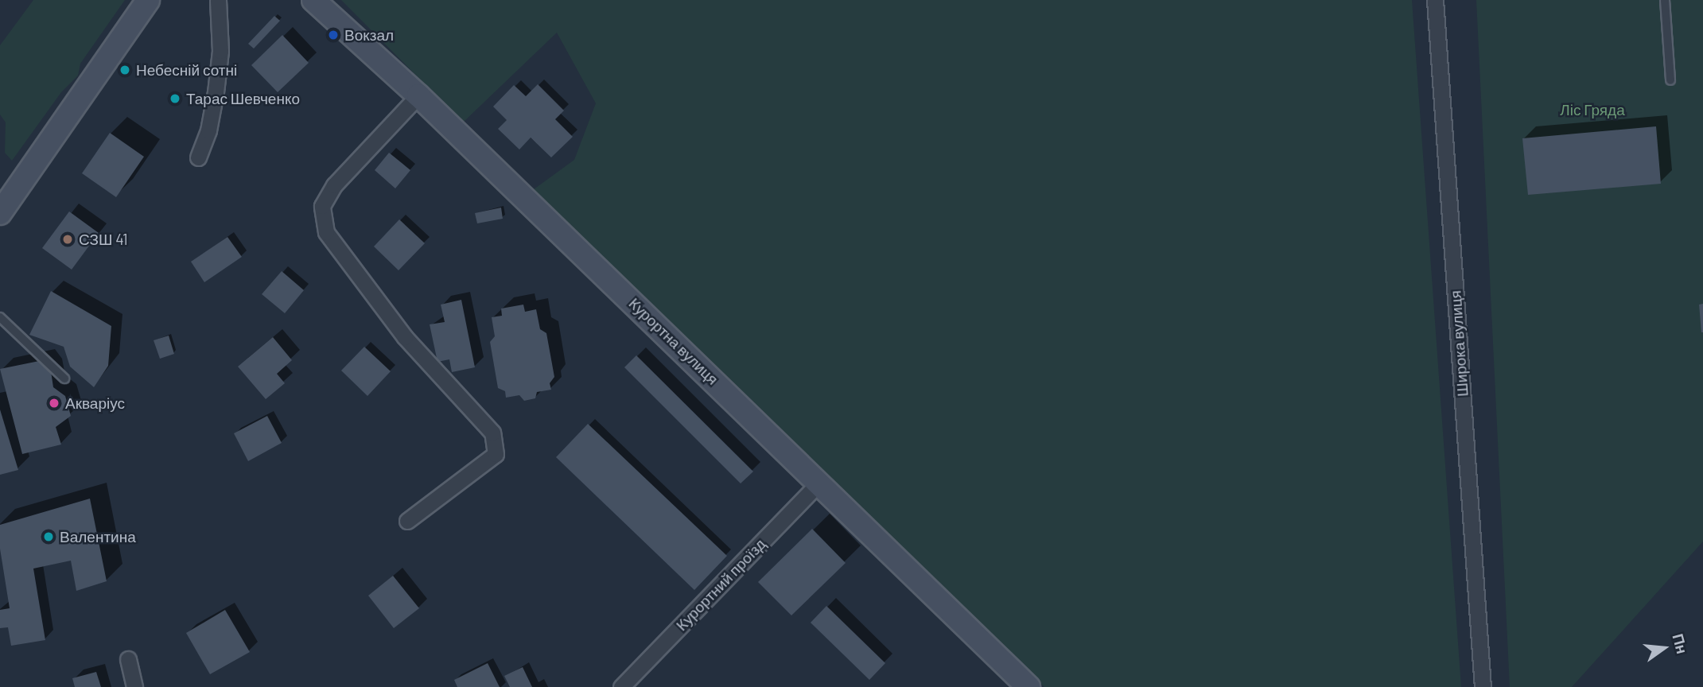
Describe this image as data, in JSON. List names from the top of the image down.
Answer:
{
  "streets": {
    "main road": ["Курортна вулиця"],
    "street": ["Широка вулиця", "Курортний проїзд"]
  },
  "crossings": [
    ["Курортна вулиця", "Курортний проїзд"]
  ],
  "parks": ["Ліс Гряда"],
  "places": [
    "Вокзал",
    "Небесній сотні",
    "Тарас Шевченко",
    "СЗШ 41",
    "Акваріус",
    "Валентина"
  ],
  "north": "right"
}
